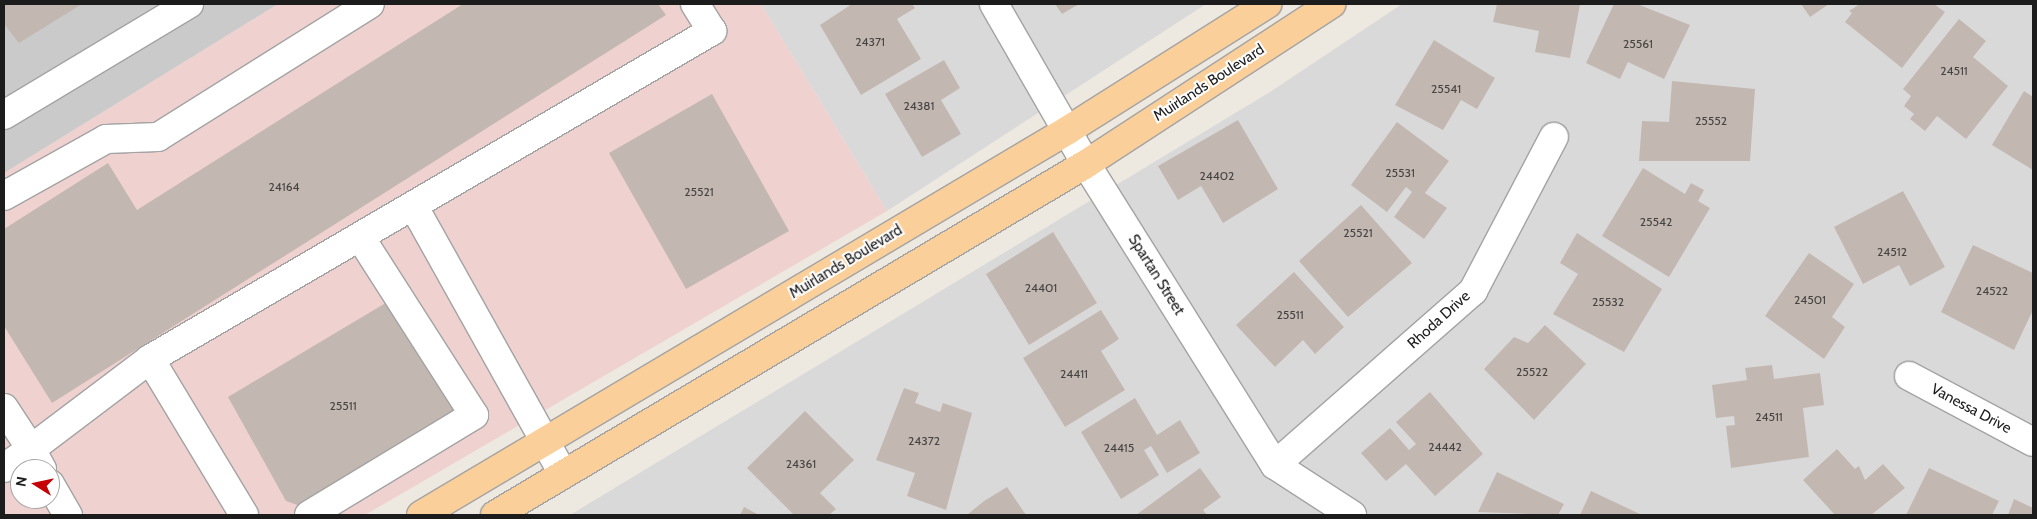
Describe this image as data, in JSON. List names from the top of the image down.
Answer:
{
  "streets": {
    "main road": ["Muirlands Boulevard"],
    "street": ["Spartan Street", "Rhoda Drive", "Vanessa Drive"]
  },
  "crossings": [
    ["Muirlands Boulevard", "Spartan Street"],
    ["Spartan Street", "Rhoda Drive"]
  ],
  "house_numbers": [
    "24371",
    "25561",
    "24511",
    "25541",
    "24381",
    "25552",
    "25531",
    "24402",
    "24164",
    "25521",
    "25542",
    "25521",
    "24512",
    "24401",
    "24522",
    "24501",
    "25532",
    "25511",
    "25522",
    "24411",
    "25511",
    "24511",
    "24372",
    "24442",
    "24415",
    "24361"
  ],
  "north": "left"
}
